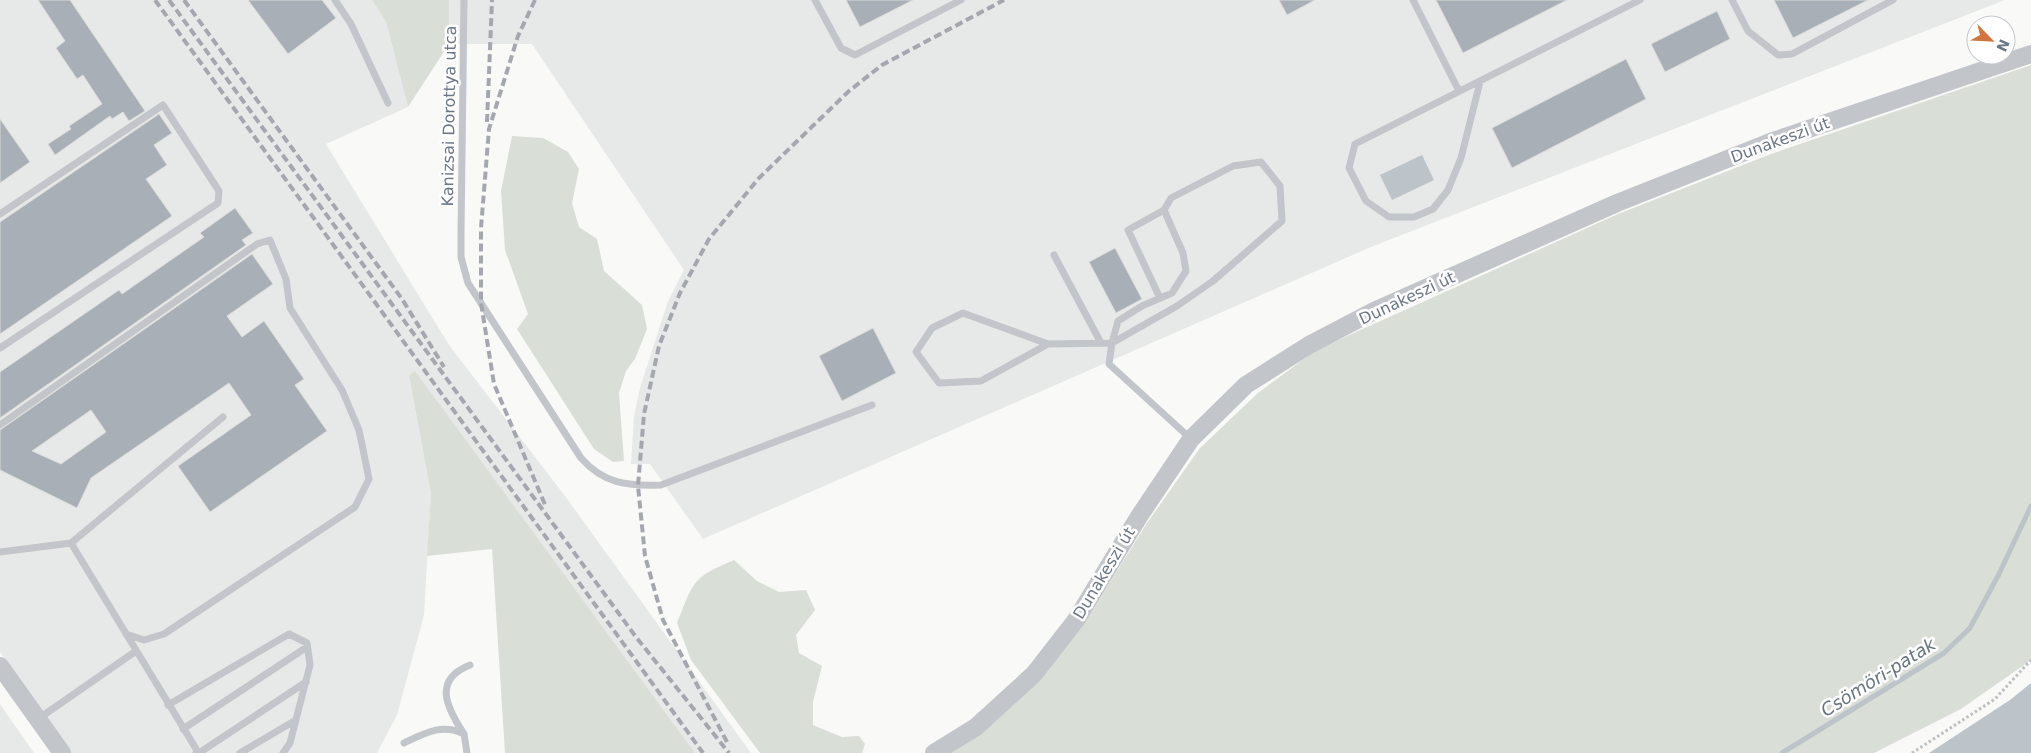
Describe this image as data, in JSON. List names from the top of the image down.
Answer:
{
  "streets": {
    "street": ["Dunakeszi út"],
    "lane": ["Kanizsai Dorottya utca"]
  },
  "water": ["Csömöri-patak"],
  "north": "bottom right"
}
